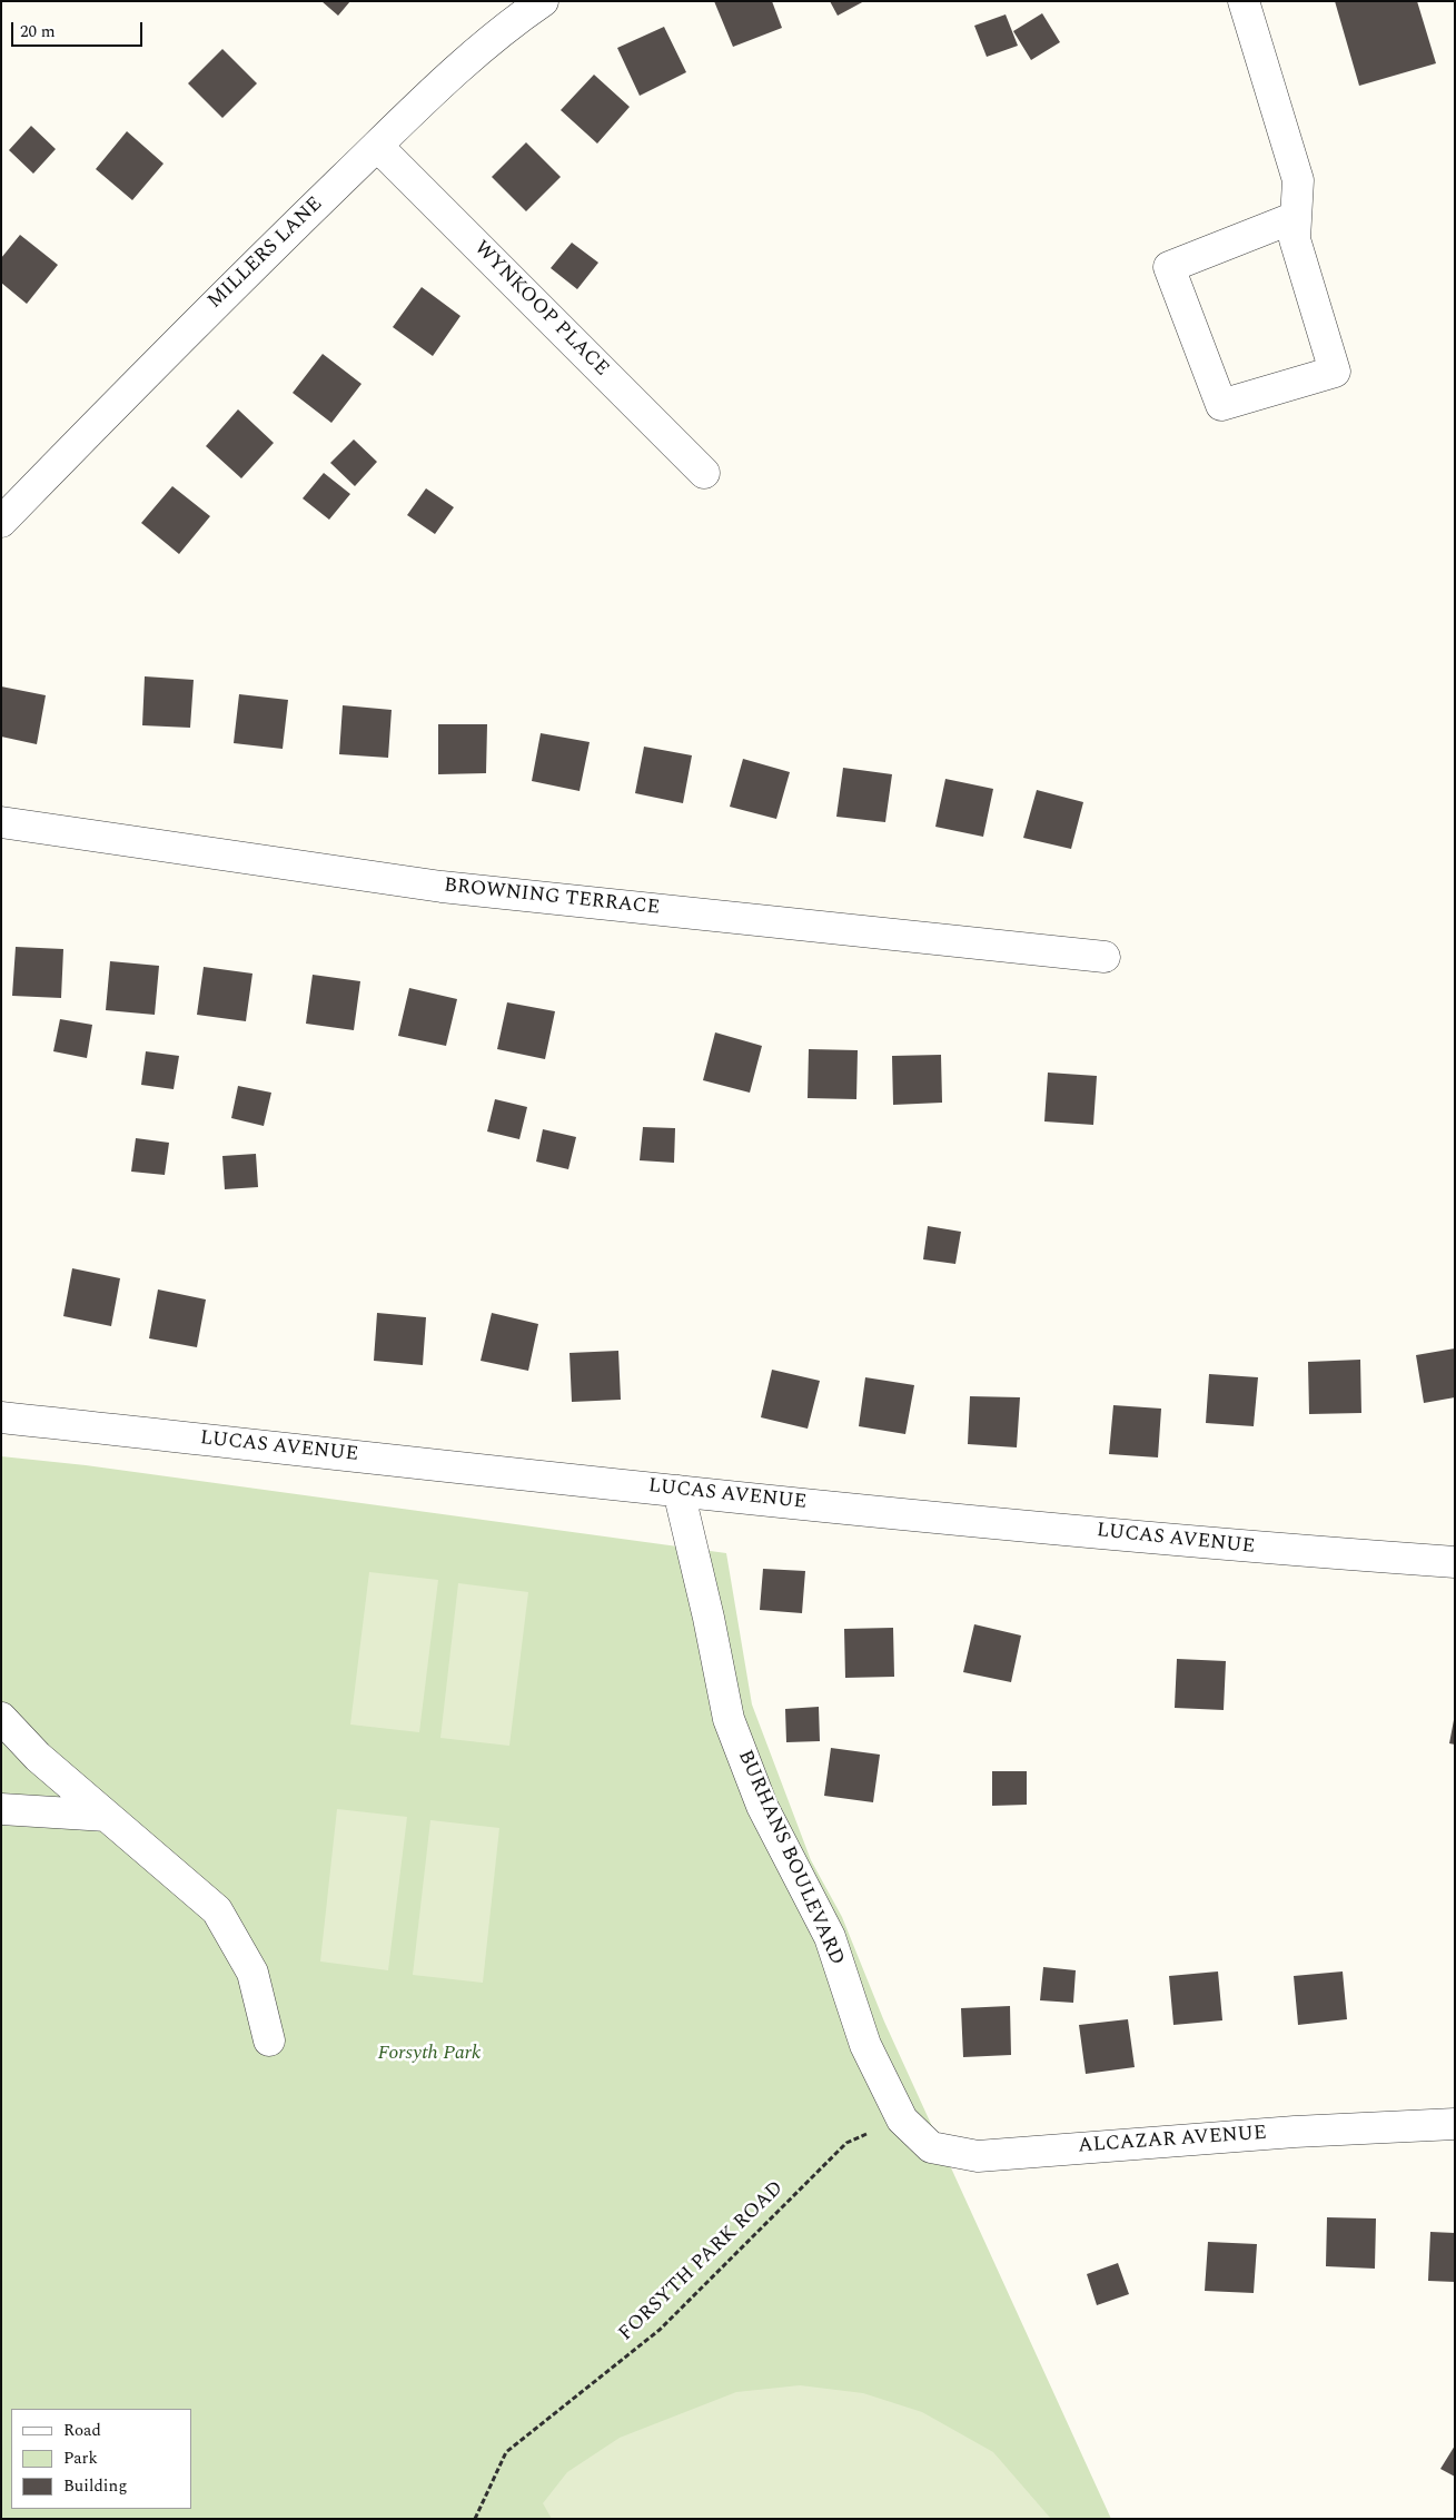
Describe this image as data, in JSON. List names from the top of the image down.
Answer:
{
  "streets": {
    "street": [
      "MILLERS LANE",
      "WYNKOOP PLACE",
      "BROWNING TERRACE",
      "LUCAS AVENUE",
      "BURHANS BOULEVARD",
      "ALCAZAR AVENUE"
    ],
    "path": ["FORSYTH PARK ROAD"]
  },
  "crossings": [
    ["MILLERS LANE", "WYNKOOP PLACE"],
    ["LUCAS AVENUE", "BURHANS BOULEVARD"],
    ["BURHANS BOULEVARD", "ALCAZAR AVENUE"],
    ["BURHANS BOULEVARD", "FORSYTH PARK ROAD"],
    ["ALCAZAR AVENUE", "FORSYTH PARK ROAD"]
  ],
  "parks": ["Forsyth Park"],
  "legend": ["Road", "Park", "Building"],
  "scale_bar": "20 m"
}
